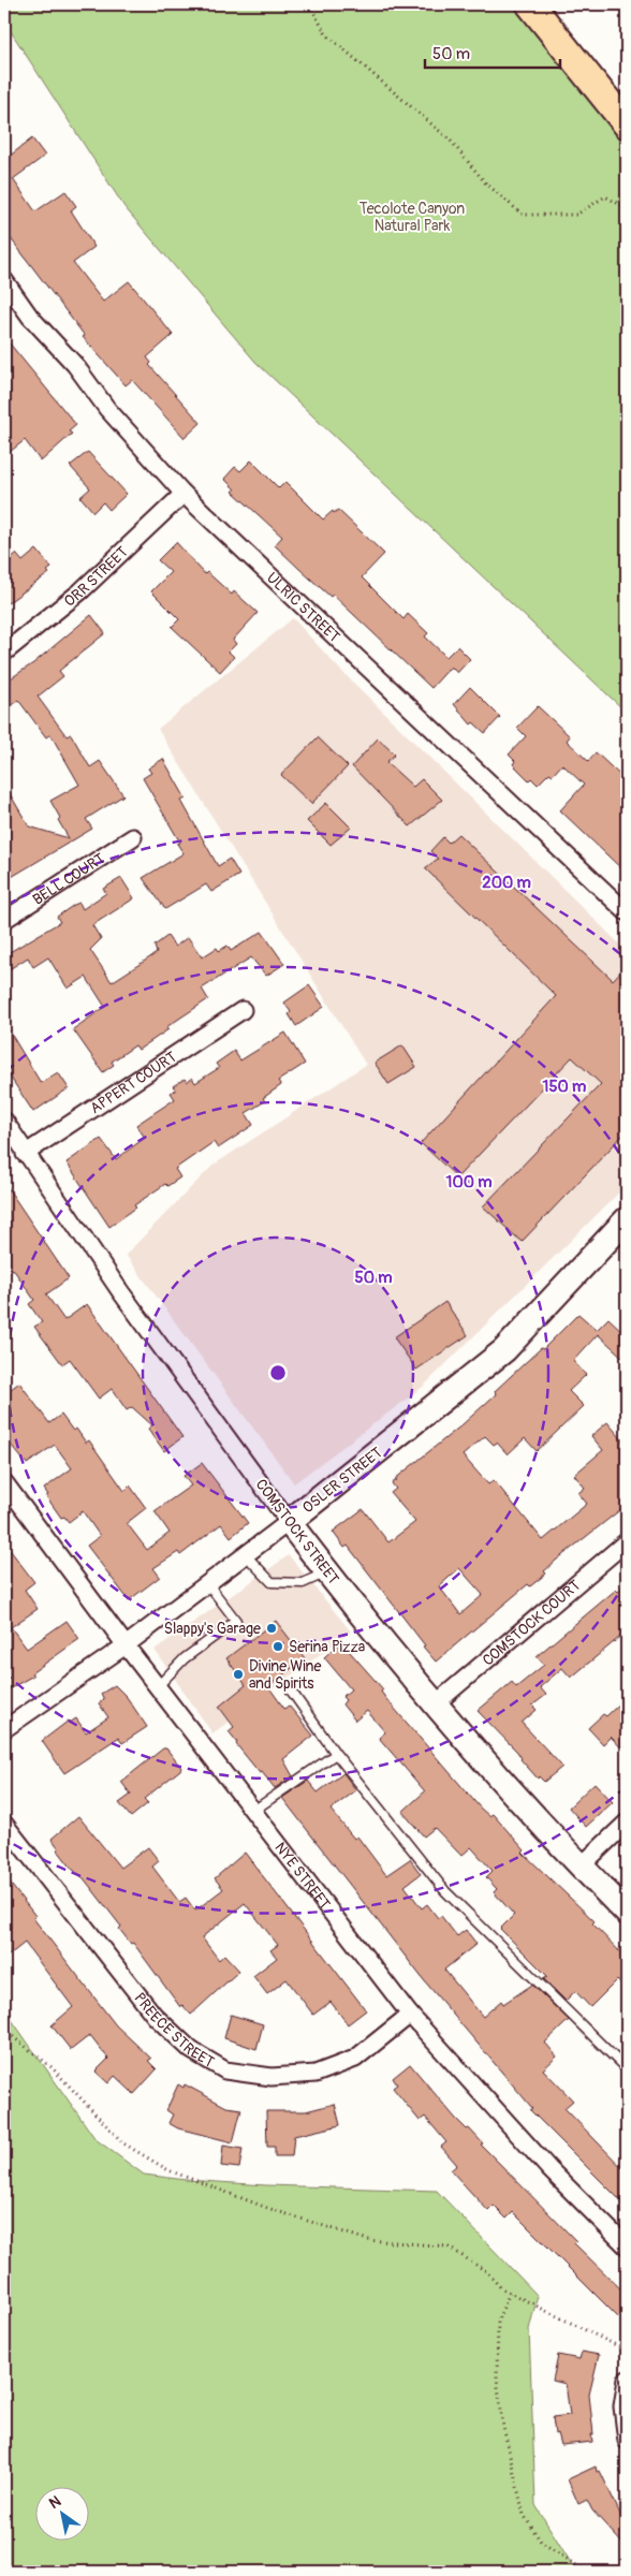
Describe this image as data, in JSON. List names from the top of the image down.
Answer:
{
  "streets": {
    "street": [
      "ORR STREET",
      "ULRIC STREET",
      "BELL COURT",
      "APPERT COURT",
      "OSLER STREET",
      "COMSTOCK STREET",
      "COMSTOCK COURT",
      "NYE STREET",
      "PREECE STREET"
    ]
  },
  "crossings": [
    ["ORR STREET", "ULRIC STREET"],
    ["APPERT COURT", "COMSTOCK STREET"],
    ["OSLER STREET", "COMSTOCK STREET"],
    ["OSLER STREET", "NYE STREET"],
    ["COMSTOCK STREET", "COMSTOCK COURT"],
    ["NYE STREET", "PREECE STREET"]
  ],
  "parks": ["Tecolote Canyon Natural Park"],
  "places": ["Slappy's Garage", "Serina Pizza", "Divine Wine and Spirits"],
  "scale_bar": "50 m",
  "north": "top left",
  "rings": [
    "200 m",
    "150 m",
    "100 m",
    "50 m"
  ]
}
